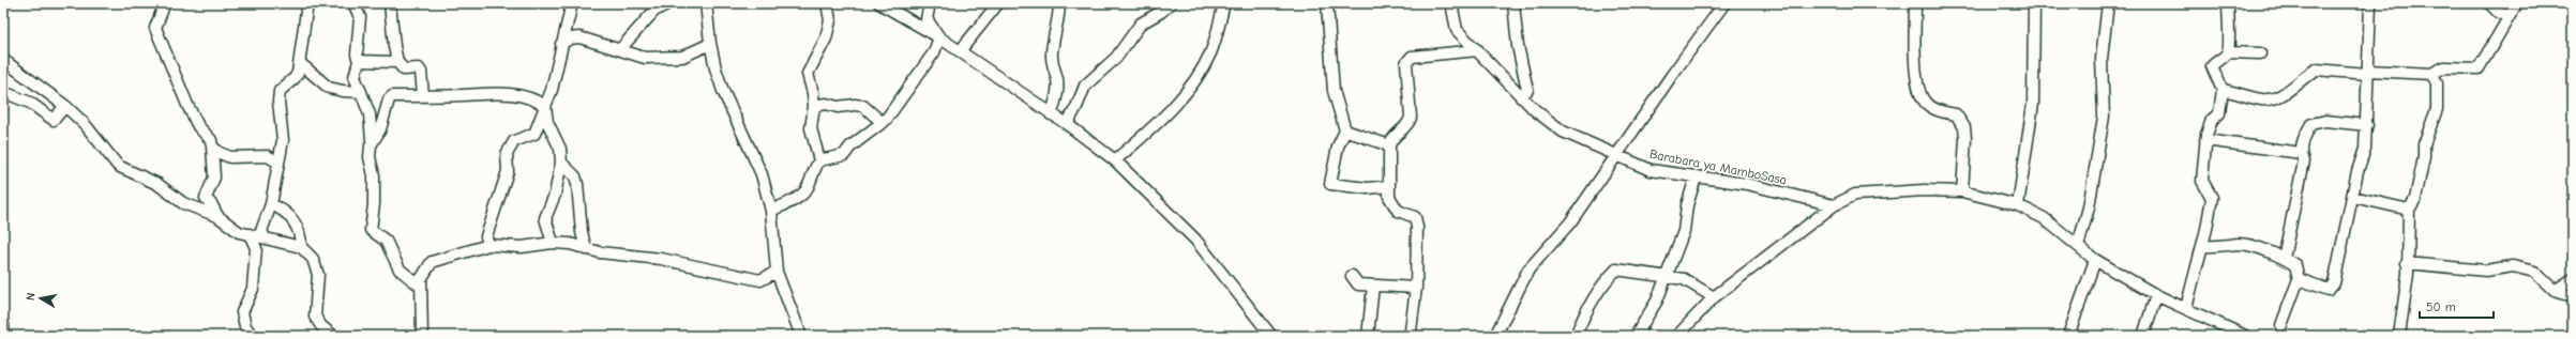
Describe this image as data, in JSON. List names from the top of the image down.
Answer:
{
  "streets": {
    "street": ["Barabara ya MamboSasa"]
  },
  "scale_bar": "50 m",
  "north": "left"
}
